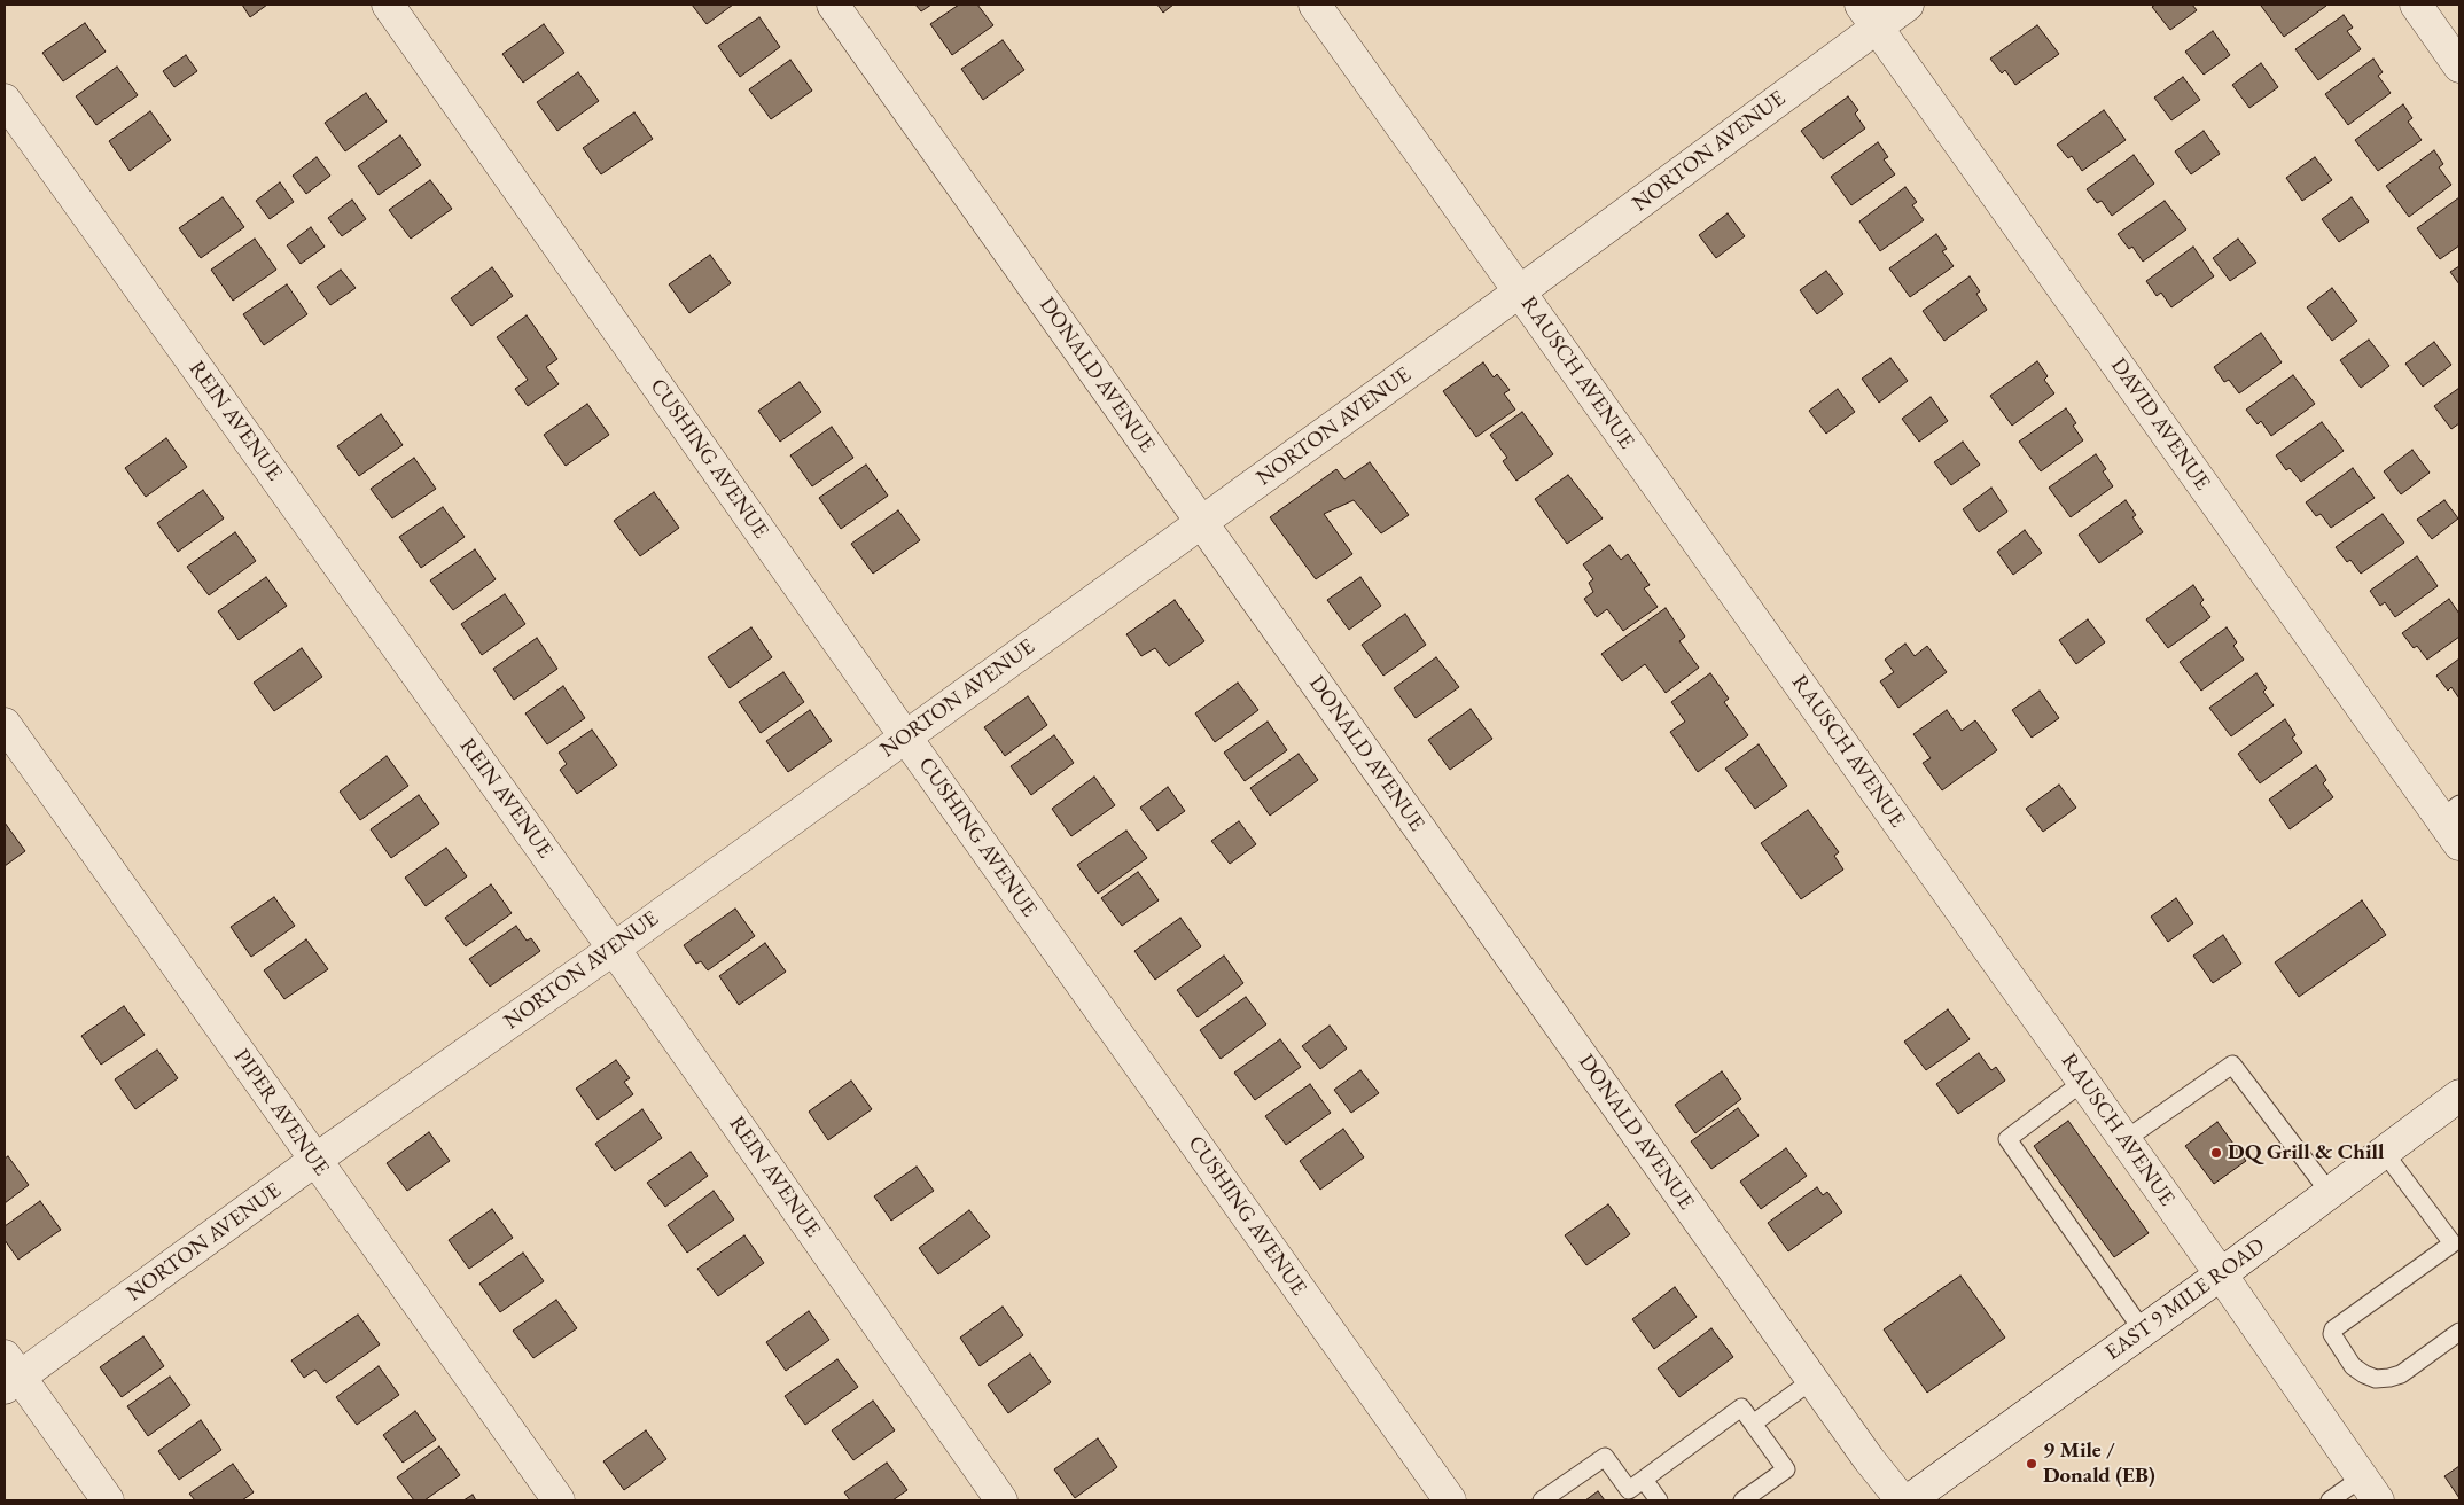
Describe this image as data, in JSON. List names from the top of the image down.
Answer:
{
  "streets": {
    "street": [
      "NORTON AVENUE",
      "RAUSCH AVENUE",
      "DONALD AVENUE",
      "REIN AVENUE",
      "DAVID AVENUE",
      "CUSHING AVENUE",
      "PIPER AVENUE",
      "EAST 9 MILE ROAD"
    ]
  },
  "crossings": [
    ["NORTON AVENUE", "RAUSCH AVENUE"],
    ["NORTON AVENUE", "DONALD AVENUE"],
    ["NORTON AVENUE", "REIN AVENUE"],
    ["NORTON AVENUE", "DAVID AVENUE"],
    ["NORTON AVENUE", "CUSHING AVENUE"],
    ["NORTON AVENUE", "PIPER AVENUE"],
    ["RAUSCH AVENUE", "EAST 9 MILE ROAD"]
  ],
  "places": ["DQ Grill & Chill", "9 Mile / Donald (EB)"]
}
